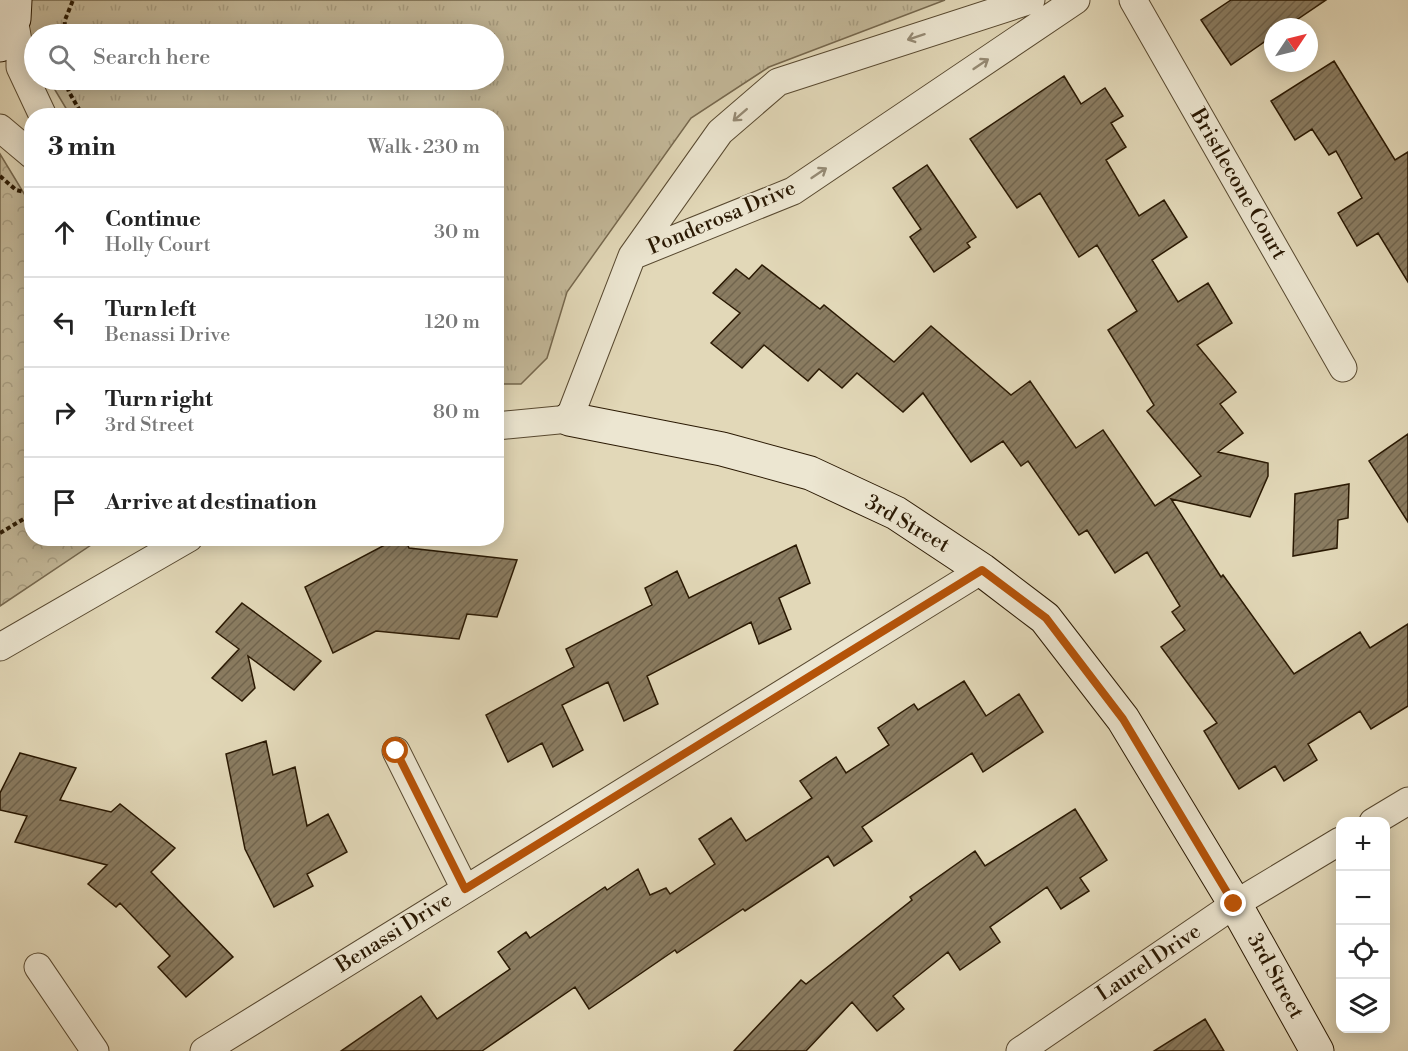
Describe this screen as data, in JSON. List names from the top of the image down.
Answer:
{
  "streets": {
    "street": [
      "Bristlecone Court",
      "Ponderosa Drive",
      "3rd Street",
      "Benassi Drive",
      "Laurel Drive"
    ]
  },
  "crossings": [
    ["Ponderosa Drive", "3rd Street"],
    ["3rd Street", "Benassi Drive"],
    ["3rd Street", "Laurel Drive"]
  ],
  "north": "top right",
  "page": {
    "search": "Search here",
    "heading": ["3 min", "Walk · 230 m"],
    "list": [
      ["Continue", "Holly Court", "30 m"],
      ["Turn left", "Benassi Drive", "120 m"],
      ["Turn right", "3rd Street", "80 m"],
      "Arrive at destination"
    ],
    "map_buttons": ["+", "−"]
  }
}
